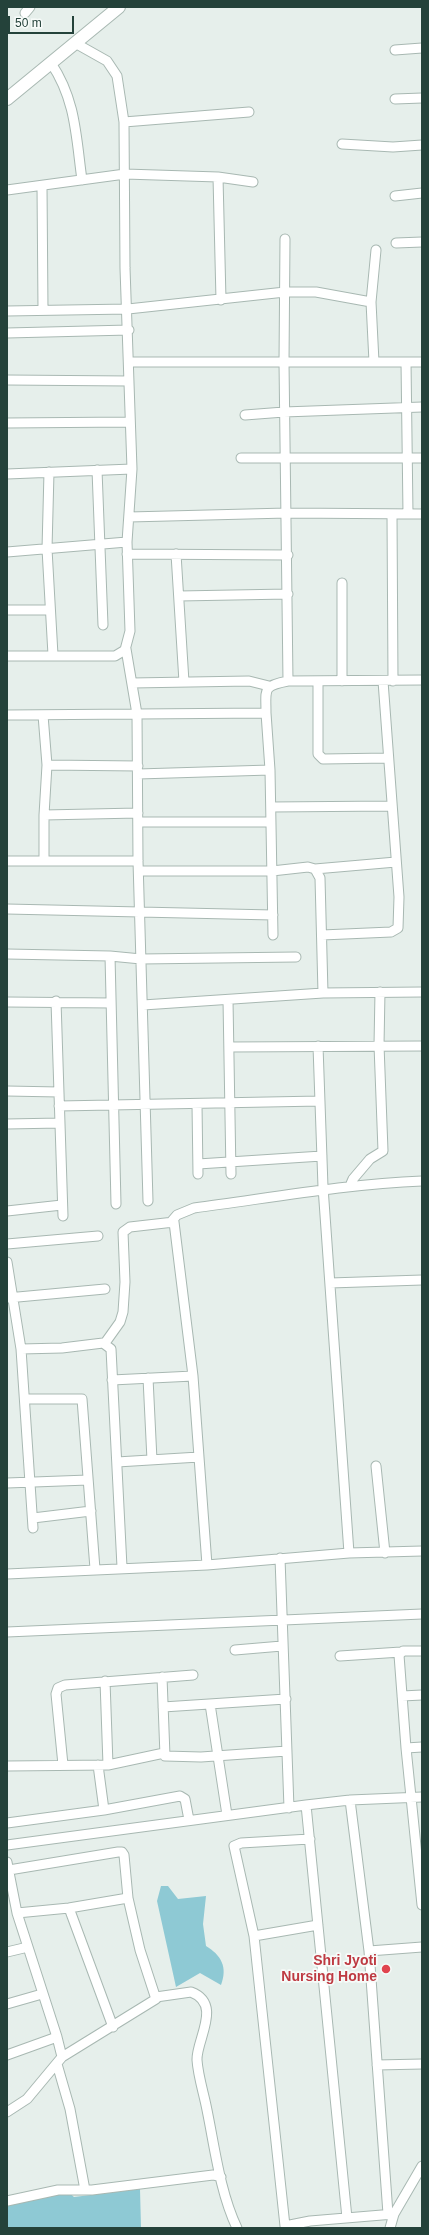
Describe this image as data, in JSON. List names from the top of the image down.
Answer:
{
  "places": ["Shri Jyoti Nursing Home"],
  "scale_bar": "50 m"
}
